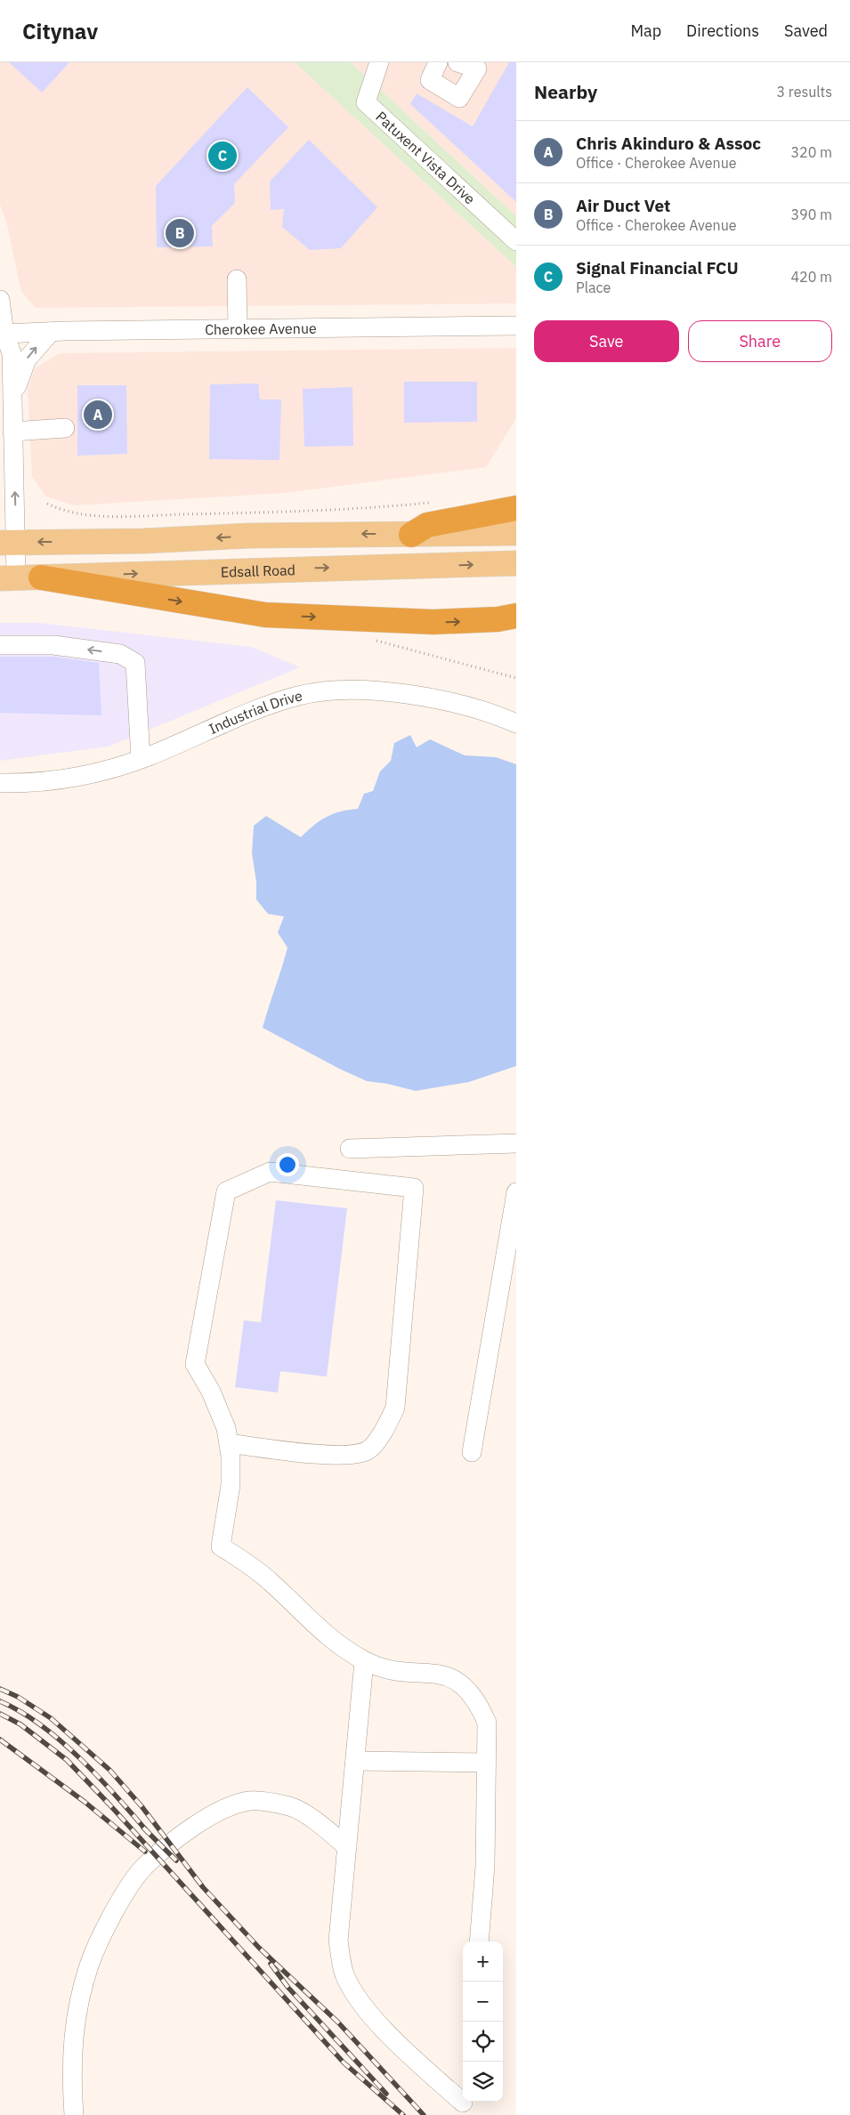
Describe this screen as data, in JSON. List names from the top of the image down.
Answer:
{
  "streets": {
    "main road": ["Edsall Road"],
    "street": ["Patuxent Vista Drive", "Cherokee Avenue", "Industrial Drive"]
  },
  "page": {
    "header": "Citynav",
    "nav": ["Map", "Directions", "Saved"],
    "heading": ["Nearby", "3 results"],
    "list": [
      {
        "mark": "A",
        "name": "Chris Akinduro & Assoc",
        "note": "Office · Cherokee Avenue",
        "value": "320 m"
      },
      {
        "mark": "B",
        "name": "Air Duct Vet",
        "note": "Office · Cherokee Avenue",
        "value": "390 m"
      },
      {
        "mark": "C",
        "name": "Signal Financial FCU",
        "note": "Place",
        "value": "420 m"
      }
    ],
    "pins": ["C", "B", "A"],
    "buttons": ["Save", "Share"],
    "map_buttons": ["+", "−"]
  }
}
